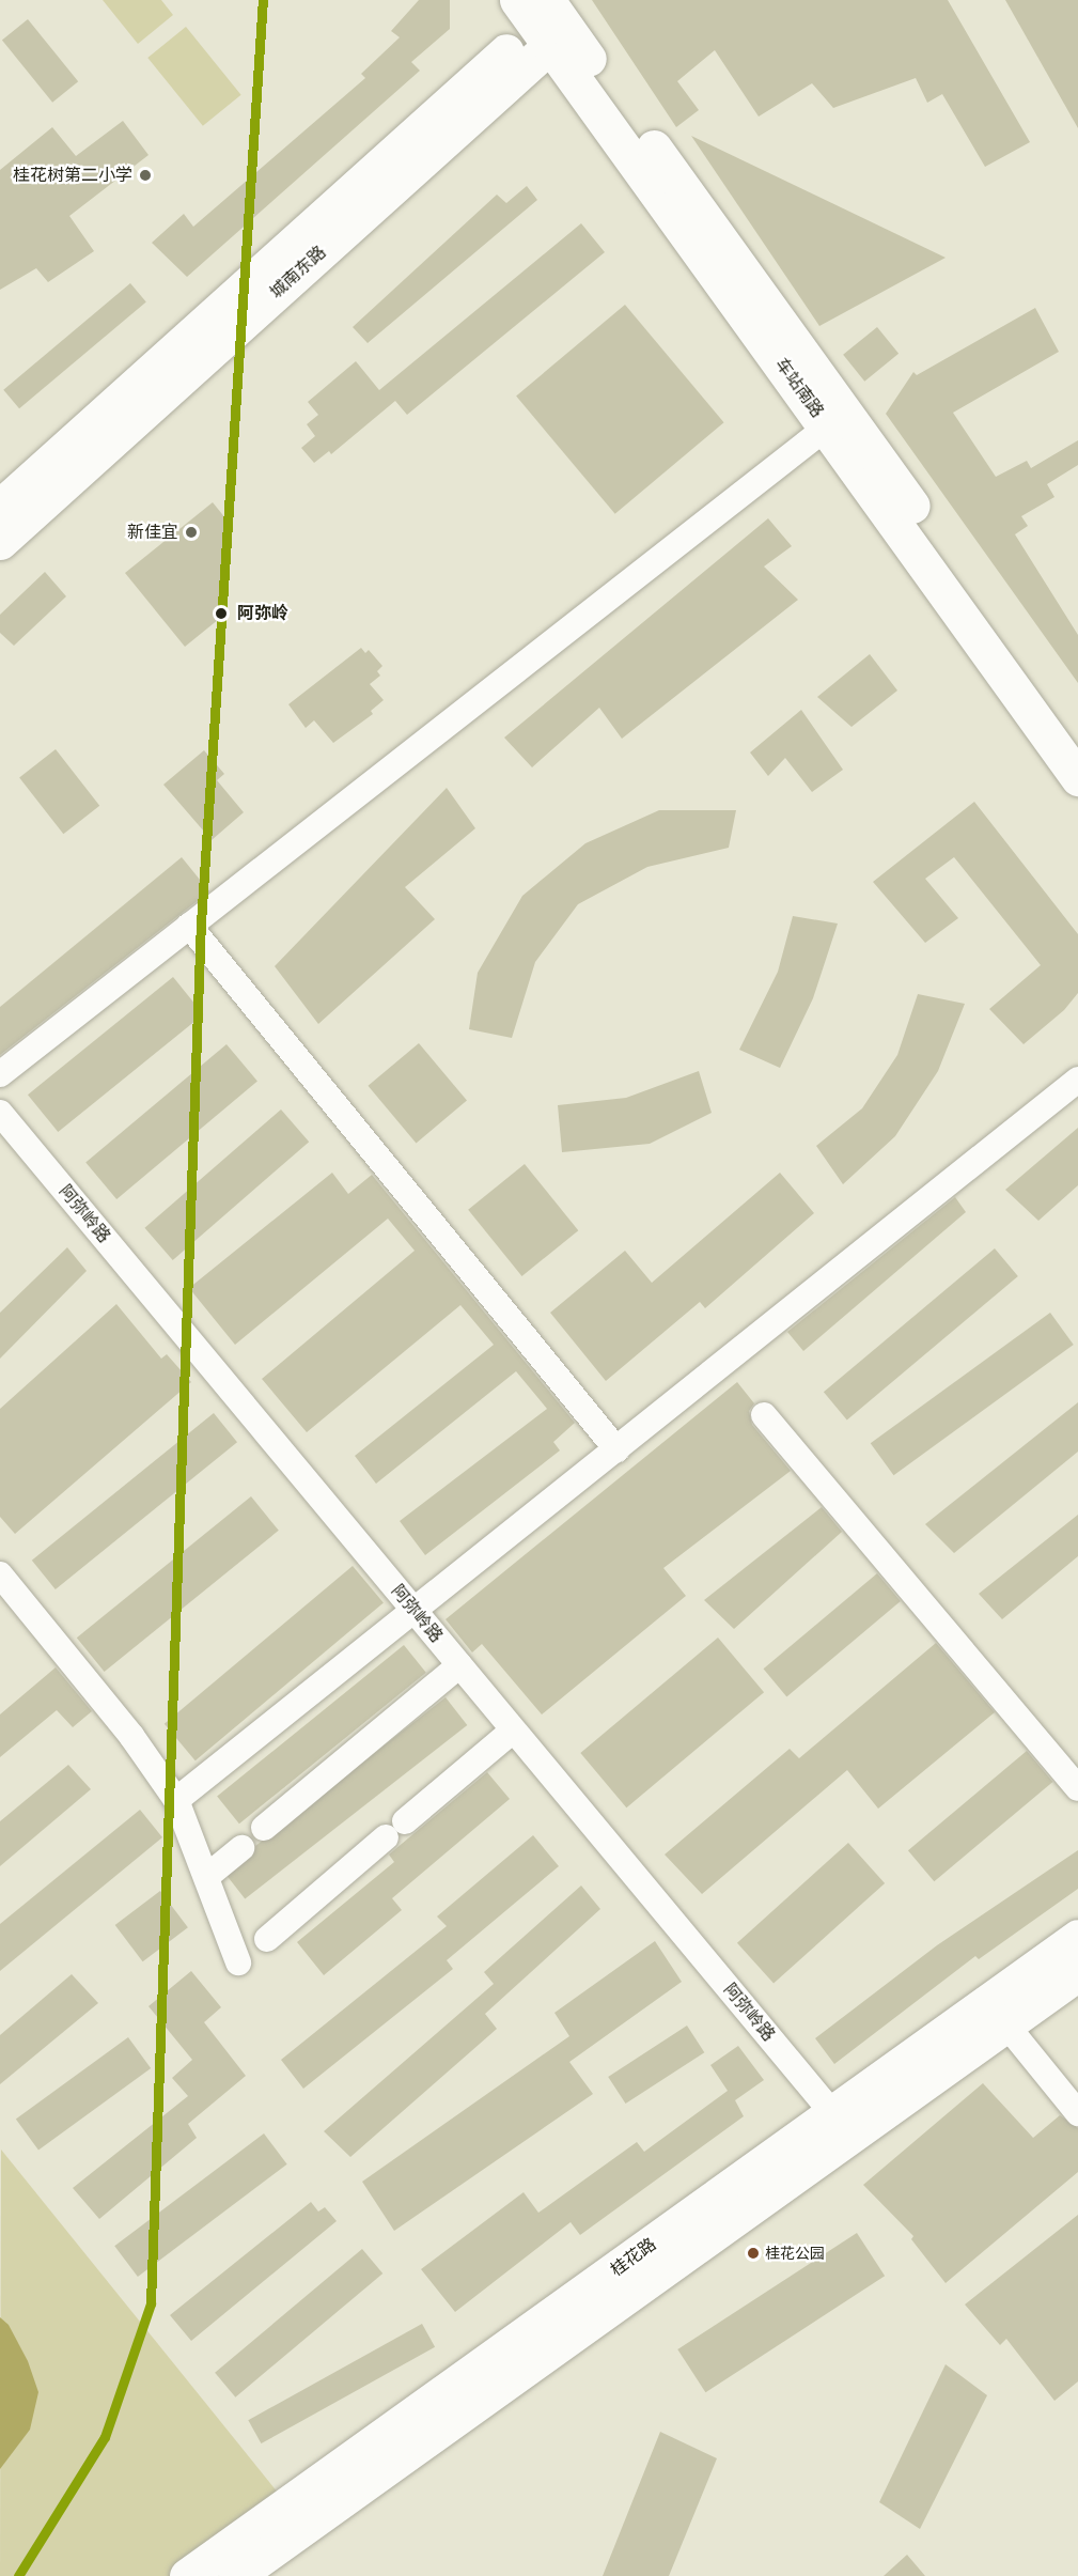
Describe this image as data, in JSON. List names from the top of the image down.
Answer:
{
  "streets": {
    "main road": ["城南东路", "车站南路", "桂花路"],
    "street": ["阿弥岭路"]
  },
  "crossings": [
    ["城南东路", "车站南路"],
    ["阿弥岭路", "桂花路"]
  ],
  "places": [
    "桂花树第二小学",
    "新佳宜",
    "阿弥岭",
    "桂花公园"
  ]
}
